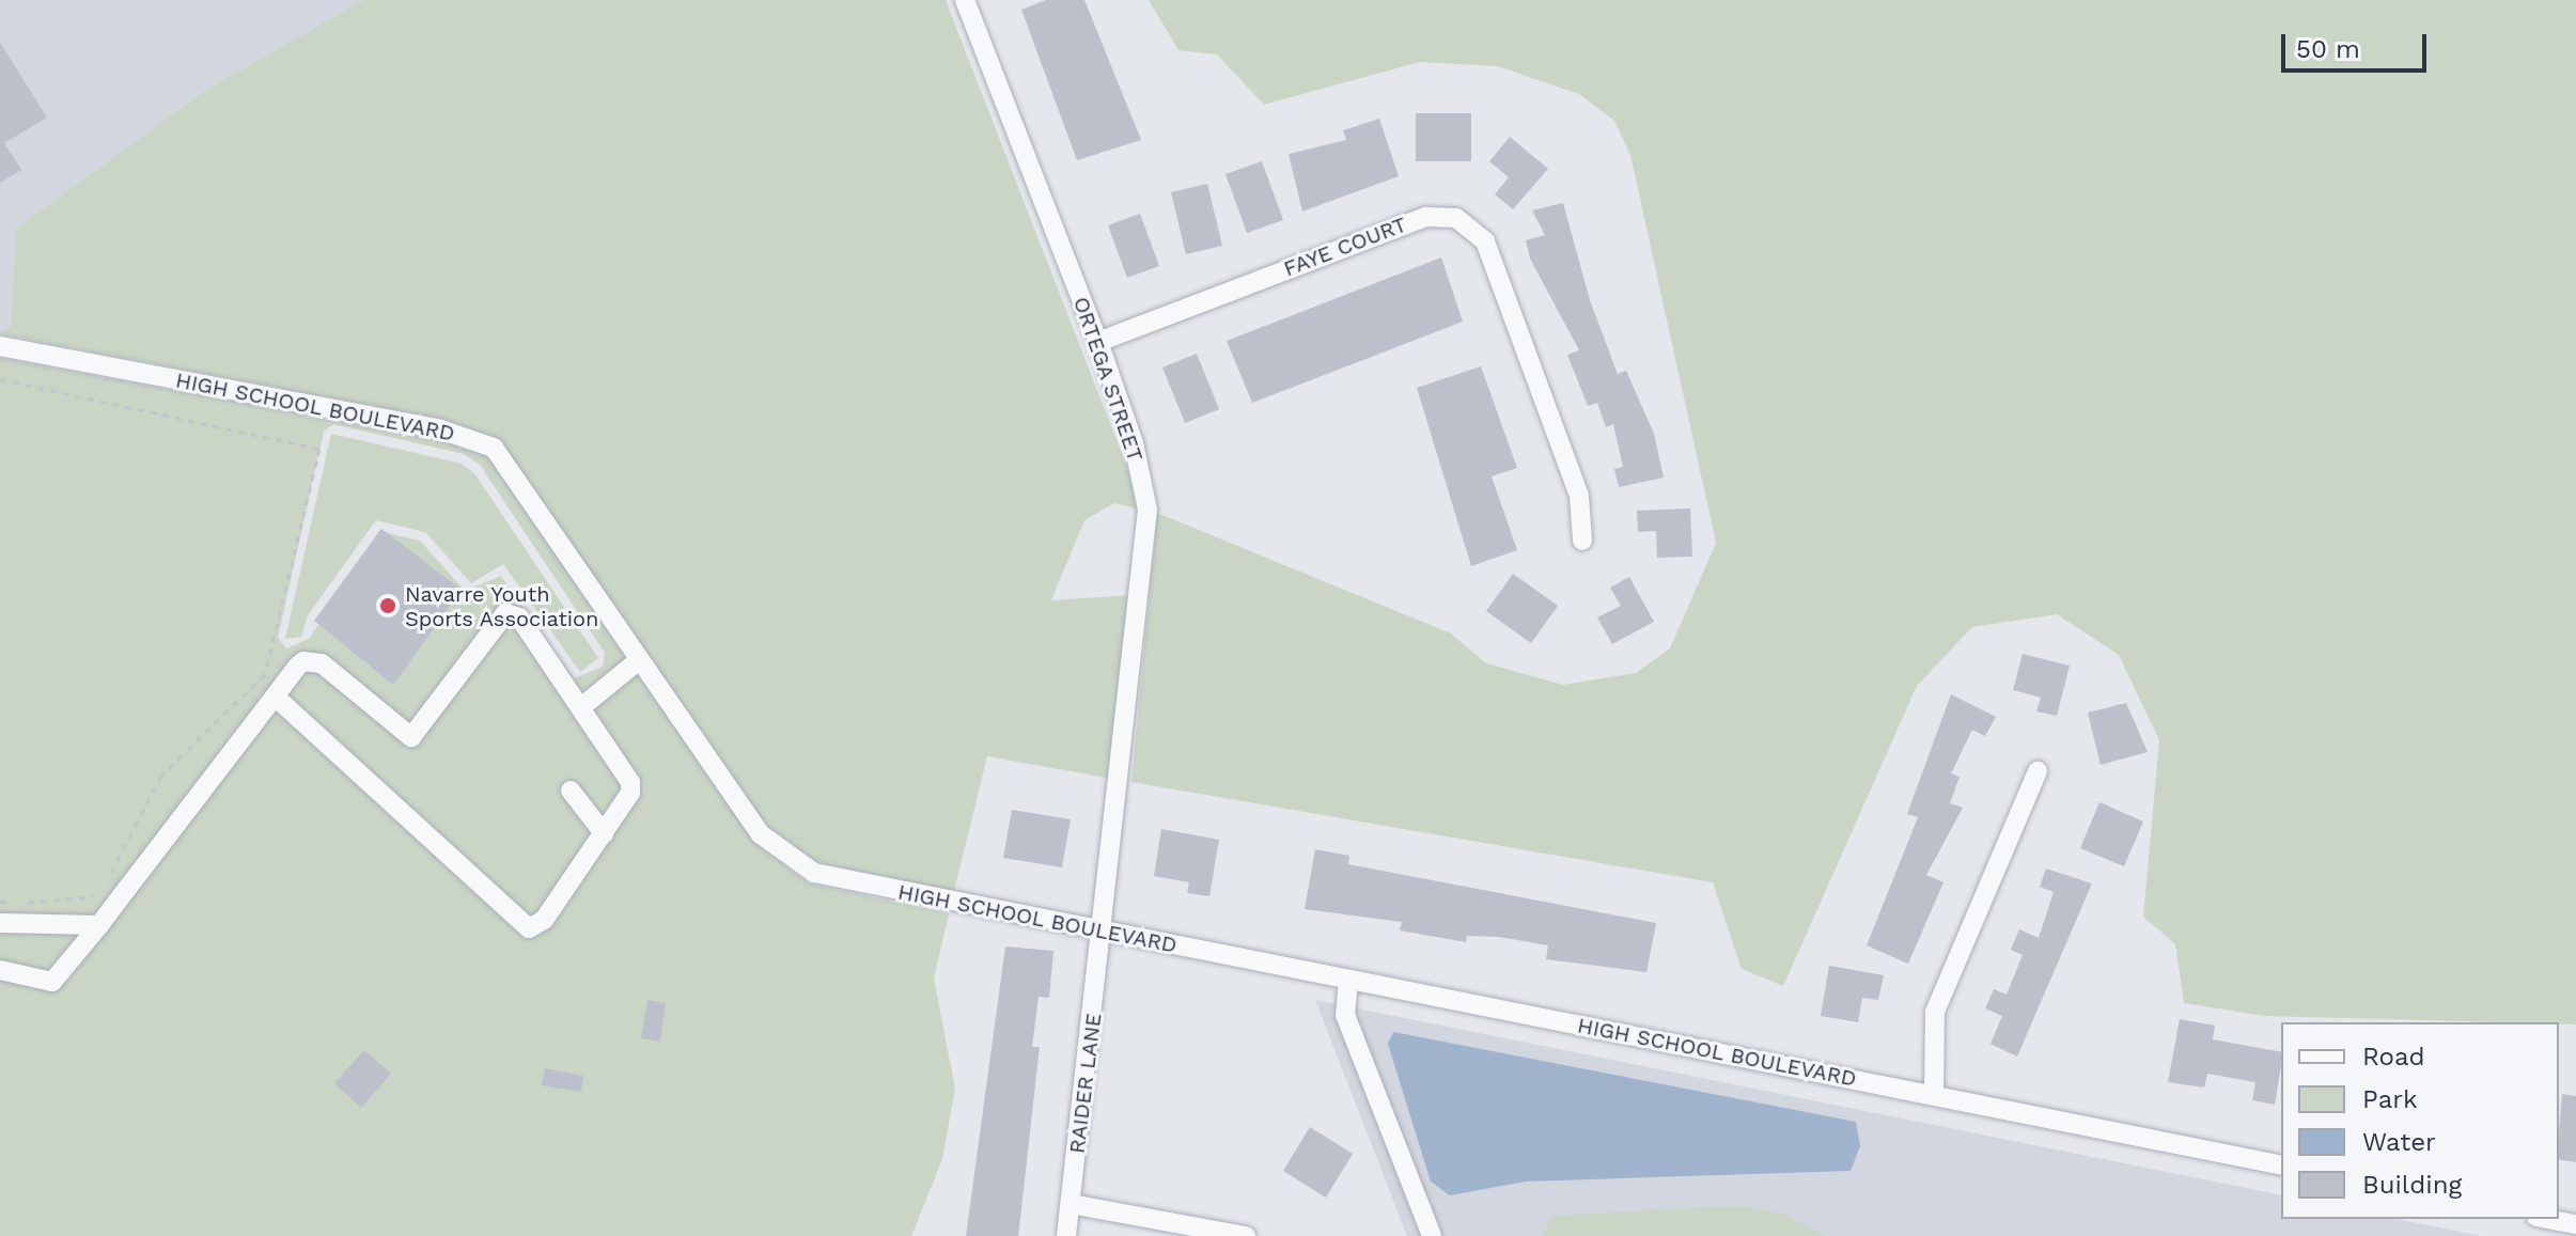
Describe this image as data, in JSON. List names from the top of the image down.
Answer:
{
  "streets": {
    "street": [
      "FAYE COURT",
      "ORTEGA STREET",
      "HIGH SCHOOL BOULEVARD",
      "RAIDER LANE"
    ]
  },
  "crossings": [
    ["FAYE COURT", "ORTEGA STREET"],
    ["ORTEGA STREET", "HIGH SCHOOL BOULEVARD"],
    ["ORTEGA STREET", "RAIDER LANE"],
    ["HIGH SCHOOL BOULEVARD", "RAIDER LANE"]
  ],
  "places": ["Navarre Youth Sports Association"],
  "legend": [
    "Road",
    "Park",
    "Water",
    "Building"
  ],
  "scale_bar": "50 m"
}
